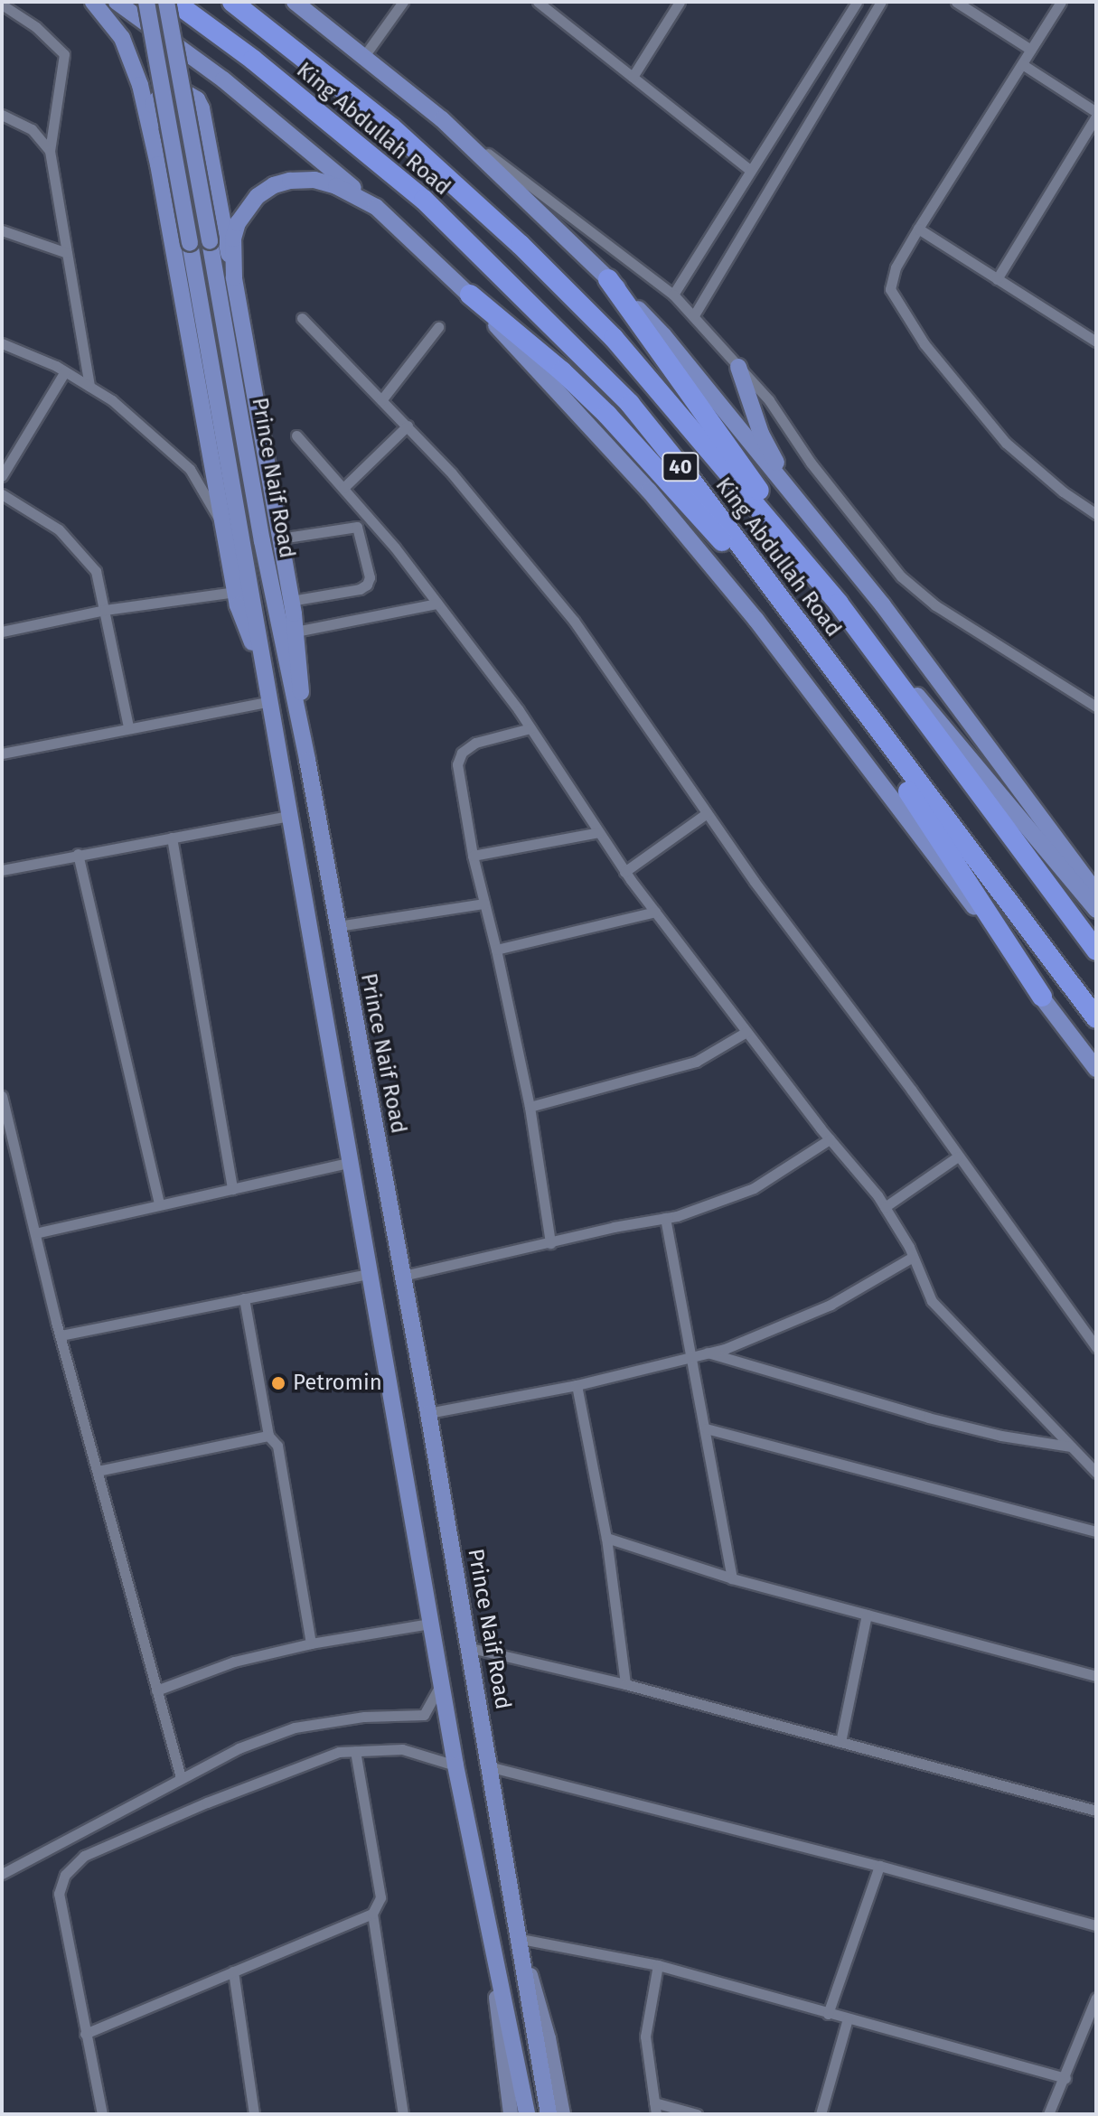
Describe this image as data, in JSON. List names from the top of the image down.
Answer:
{
  "streets": {
    "highway": ["King Abdullah Road", "40"],
    "main road": ["Prince Naif Road"]
  },
  "places": ["Petromin"]
}
